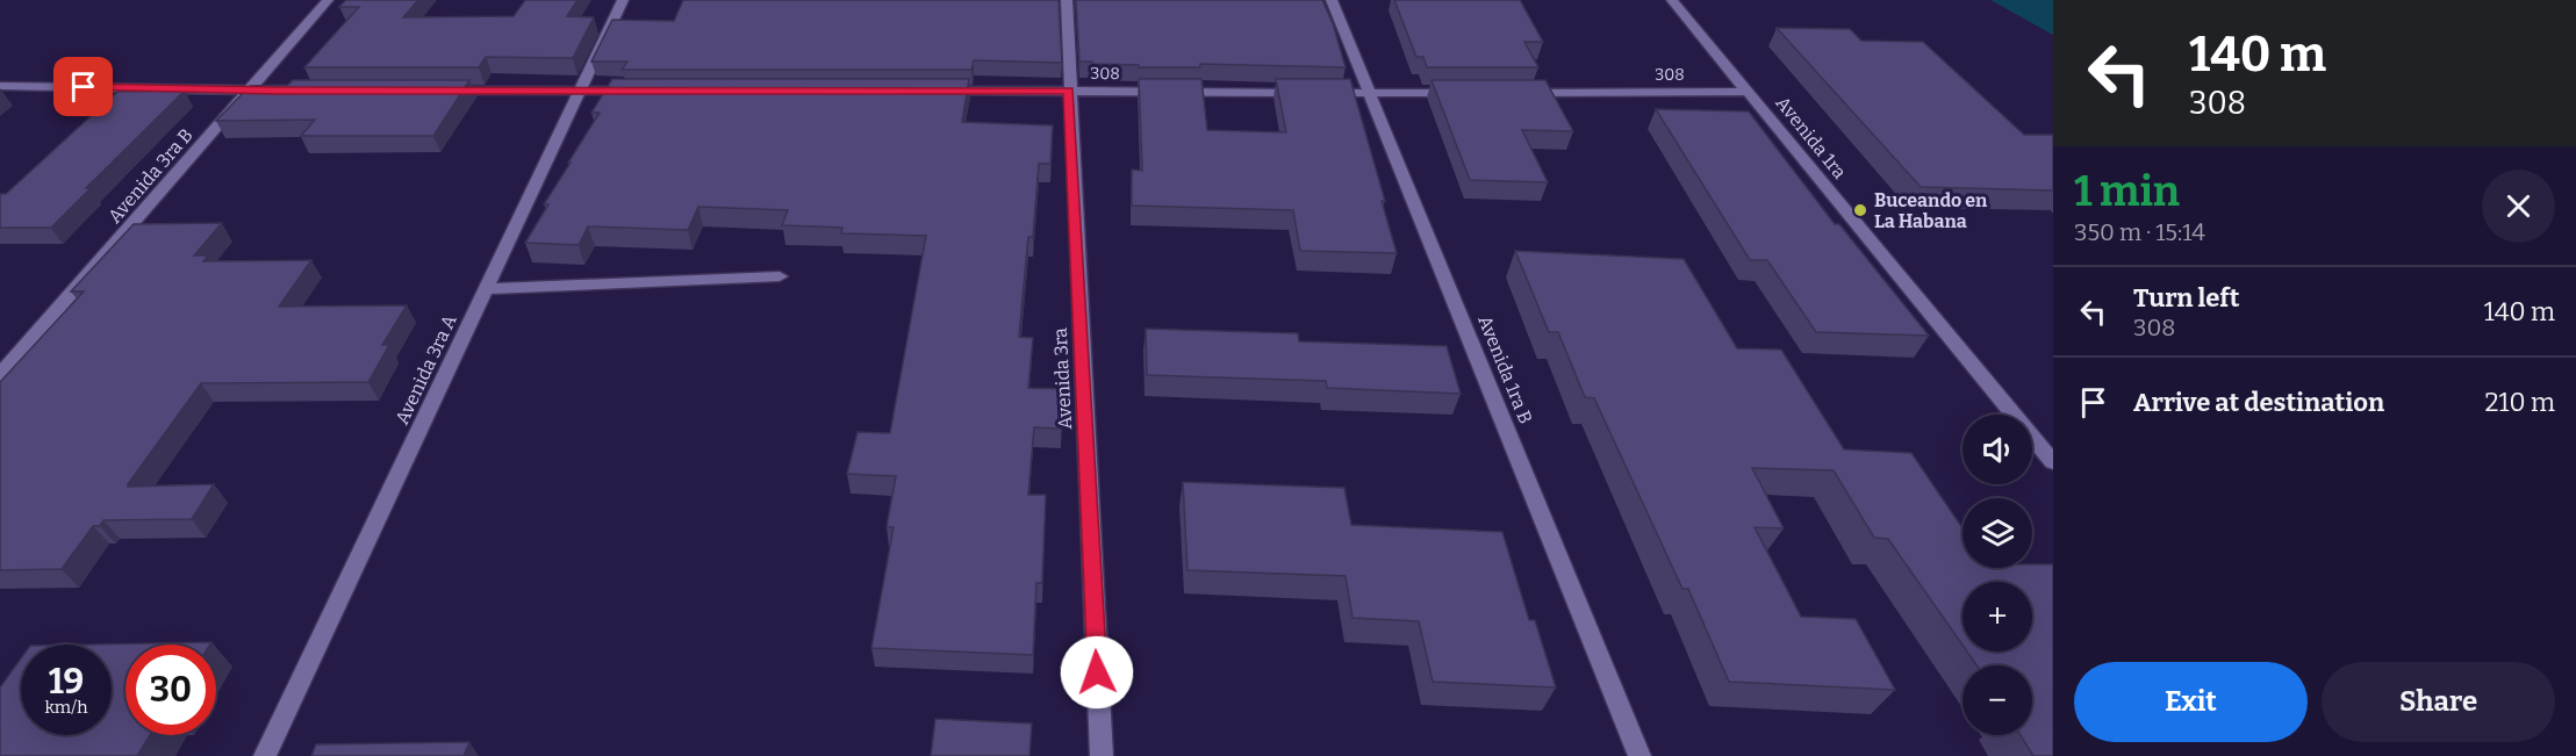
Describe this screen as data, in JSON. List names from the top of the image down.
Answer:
{
  "streets": {
    "street": [
      "308",
      "Avenida 1ra",
      "Avenida 3ra B",
      "Avenida 3ra A",
      "Avenida 1ra B",
      "Avenida 3ra"
    ]
  },
  "crossings": [
    ["308", "Avenida 1ra"],
    ["308", "Avenida 1ra B"],
    ["308", "Avenida 3ra"]
  ],
  "places": ["Buceando en La Habana"],
  "page": {
    "turn": ["140 m", "308"],
    "heading": ["1 min", "350 m · 15:14"],
    "list": [
      {
        "name": "Turn left",
        "note": "308",
        "value": "140 m"
      },
      {
        "name": "Arrive at destination",
        "value": "210 m"
      }
    ],
    "map_buttons": ["+", "−"],
    "speed": "19 km/h",
    "limit": "30",
    "buttons": ["Exit", "Share"]
  }
}
